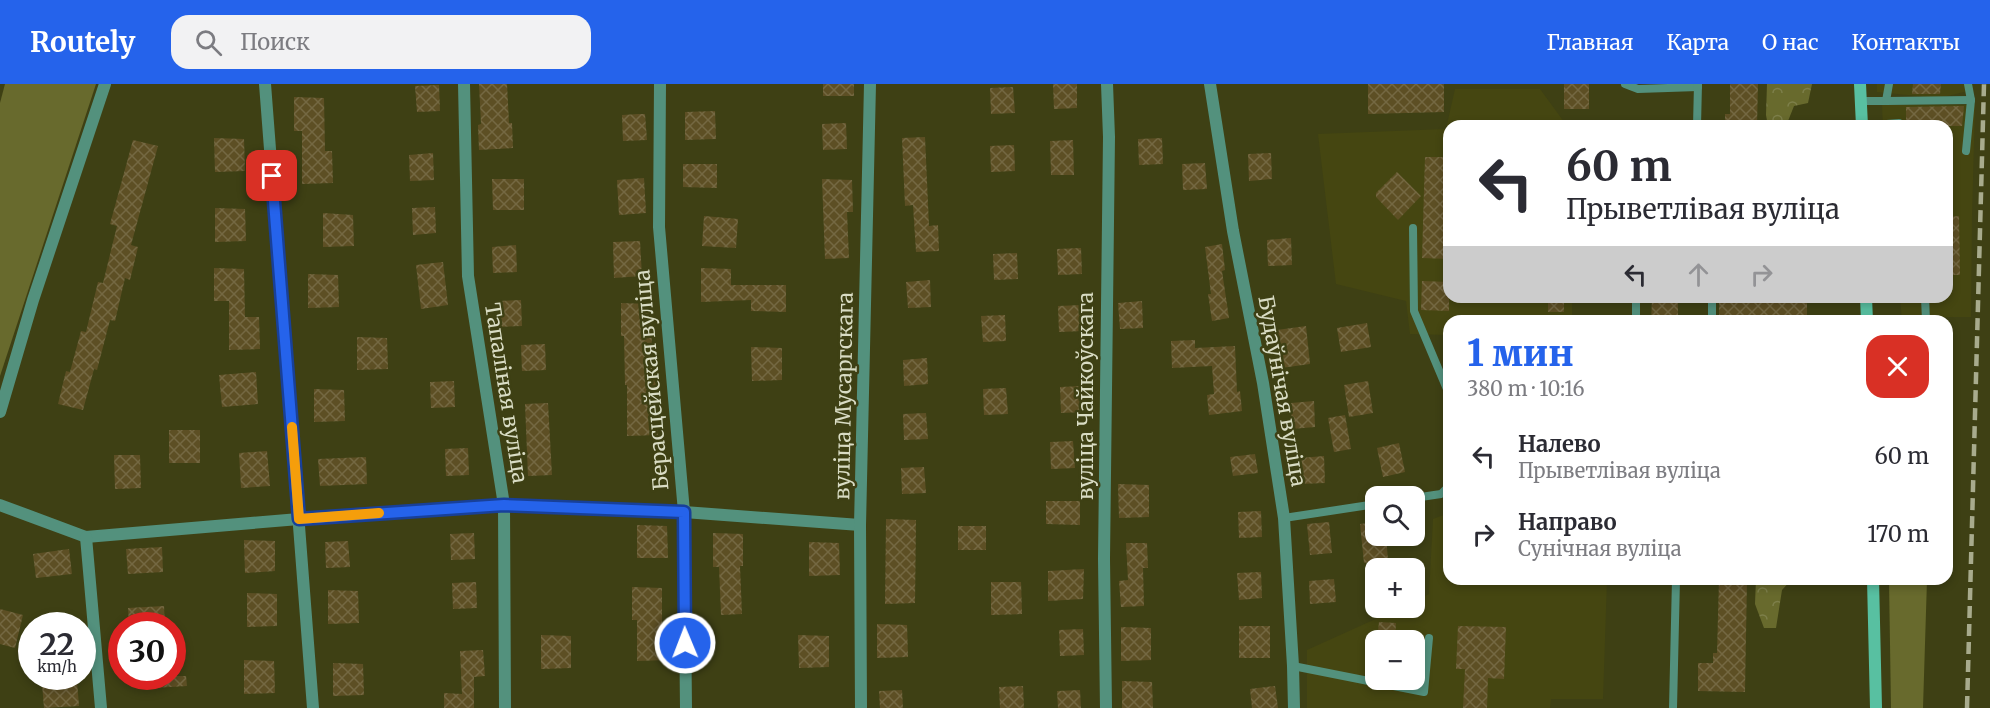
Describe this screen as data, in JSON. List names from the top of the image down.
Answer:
{
  "streets": {
    "street": [
      "Берасцейская вуліца",
      "Будаўнічая вуліца",
      "Тапаліная вуліца",
      "вуліца Мусаргскага",
      "вуліца Чайкоўскага"
    ]
  },
  "page": {
    "header": "Routely",
    "search": "Поиск",
    "nav": [
      "Главная",
      "Карта",
      "О нас",
      "Контакты"
    ],
    "turn": ["60 m", "Прыветлівая вуліца"],
    "heading": ["1 мин", "380 m · 10:16"],
    "list": [
      {
        "name": "Налево",
        "note": "Прыветлівая вуліца",
        "value": "60 m"
      },
      {
        "name": "Направо",
        "note": "Сунічная вуліца",
        "value": "170 m"
      }
    ],
    "map_buttons": ["+", "−"],
    "speed": "22 km/h",
    "limit": "30"
  }
}
